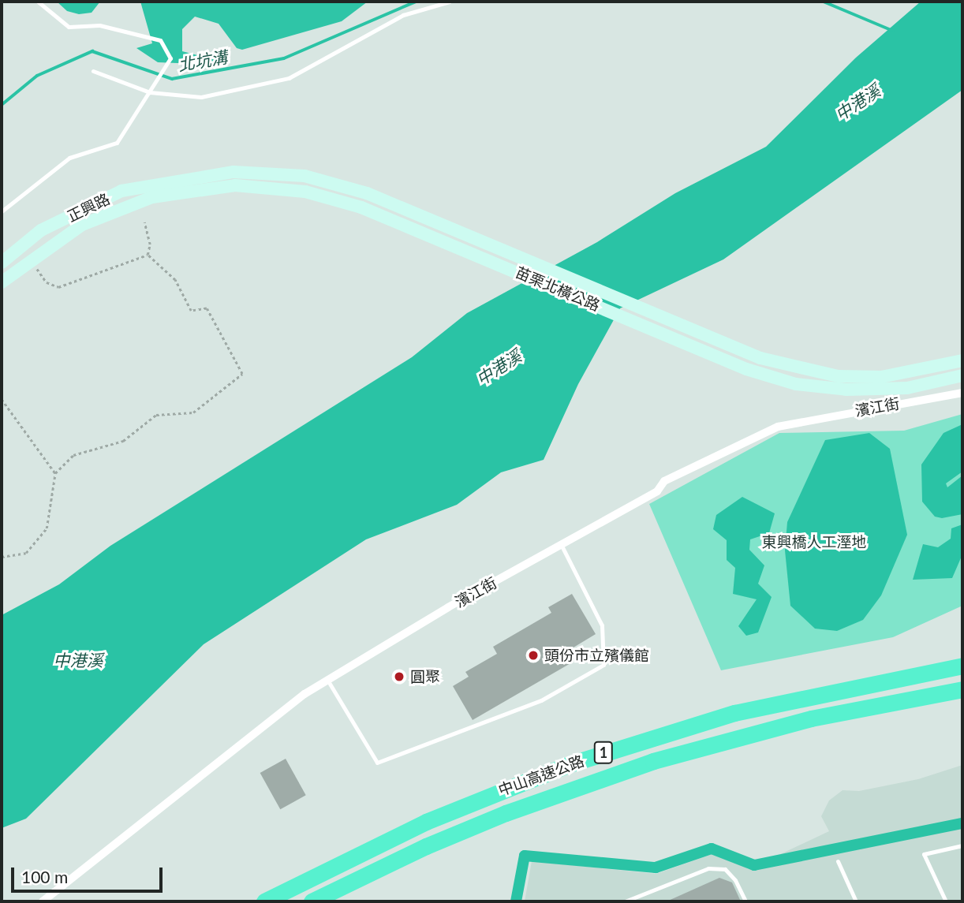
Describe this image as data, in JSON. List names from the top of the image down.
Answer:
{
  "streets": {
    "highway": ["1", "中山高速公路"],
    "main road": ["正興路", "苗栗北橫公路"],
    "street": ["濱江街"]
  },
  "crossings": [
    ["正興路", "苗栗北橫公路"]
  ],
  "water": ["北坑溝", "中港溪"],
  "parks": ["東興橋人工溼地"],
  "places": ["頭份市立殯儀館", "圓聚"],
  "scale_bar": "100 m"
}
